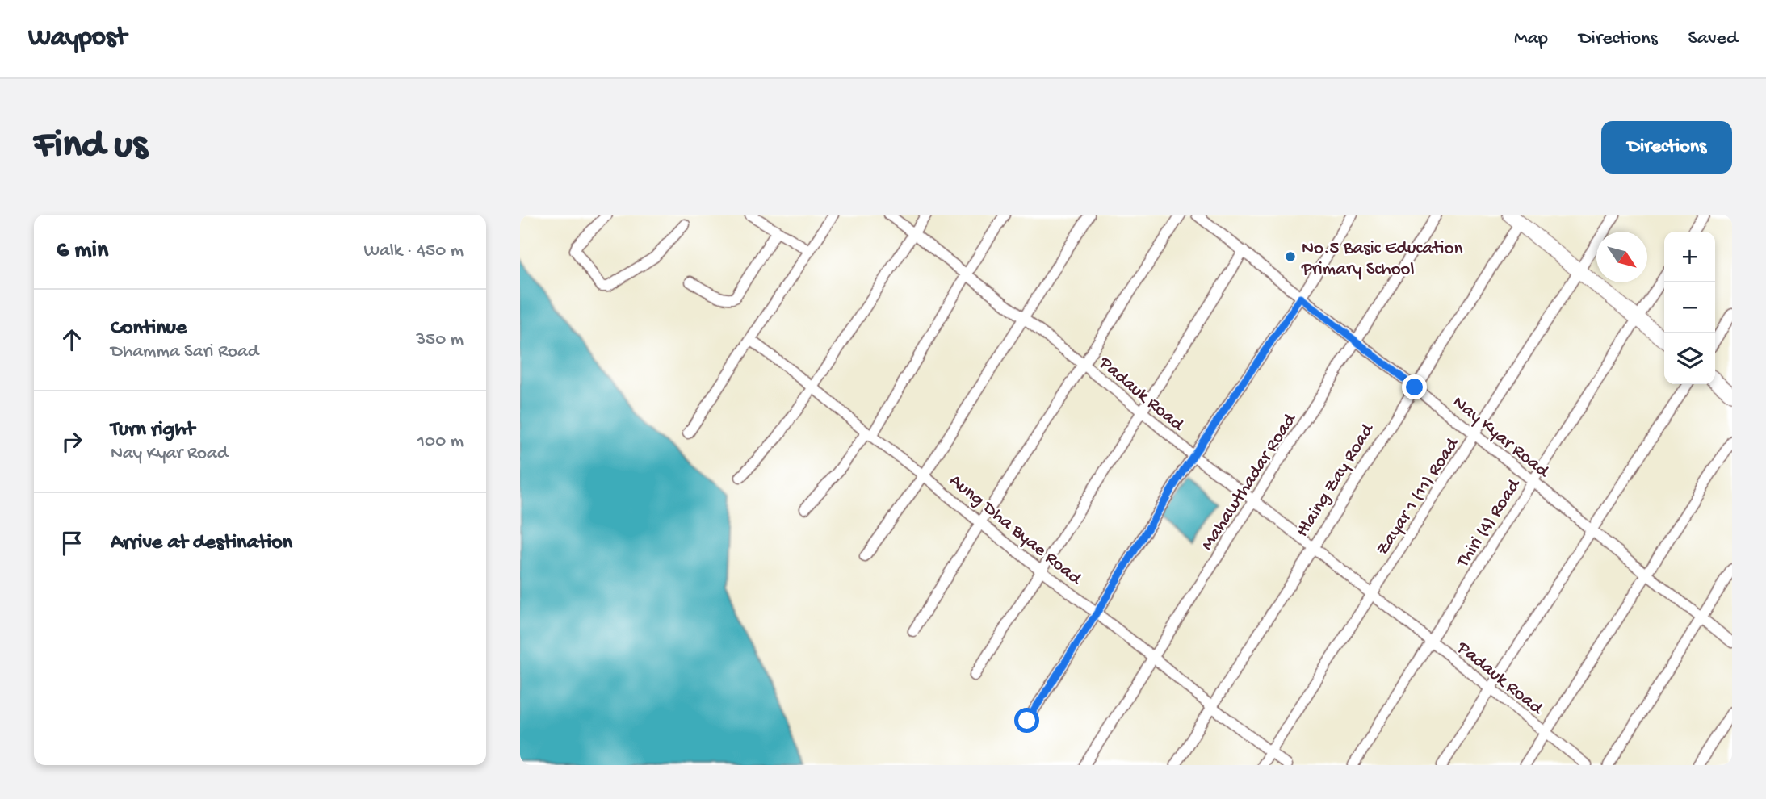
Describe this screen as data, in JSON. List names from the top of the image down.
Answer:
{
  "streets": {
    "street": [
      "Padauk Road",
      "Nay Kyar Road",
      "Hlaing Zay Road",
      "Mahawthadar Road",
      "Zayar 1 (11) Road",
      "Thiri (4) Road",
      "Aung Dha Byae Road"
    ]
  },
  "crossings": [
    ["Padauk Road", "Hlaing Zay Road"],
    ["Padauk Road", "Mahawthadar Road"],
    ["Padauk Road", "Zayar 1 (11) Road"],
    ["Padauk Road", "Thiri (4) Road"],
    ["Nay Kyar Road", "Hlaing Zay Road"],
    ["Nay Kyar Road", "Mahawthadar Road"],
    ["Nay Kyar Road", "Zayar 1 (11) Road"],
    ["Nay Kyar Road", "Thiri (4) Road"],
    ["Hlaing Zay Road", "Aung Dha Byae Road"],
    ["Mahawthadar Road", "Aung Dha Byae Road"],
    ["Zayar 1 (11) Road", "Aung Dha Byae Road"]
  ],
  "places": ["No.5 Basic Education Primary School"],
  "north": "bottom right",
  "page": {
    "header": "Waypost",
    "nav": ["Map", "Directions", "Saved"],
    "buttons": "Directions",
    "title": "Find us",
    "heading": ["6 min", "Walk · 450 m"],
    "map_buttons": ["+", "−"],
    "list": [
      ["Continue", "Dhamma Sari Road", "350 m"],
      ["Turn right", "Nay Kyar Road", "100 m"],
      "Arrive at destination"
    ]
  }
}
